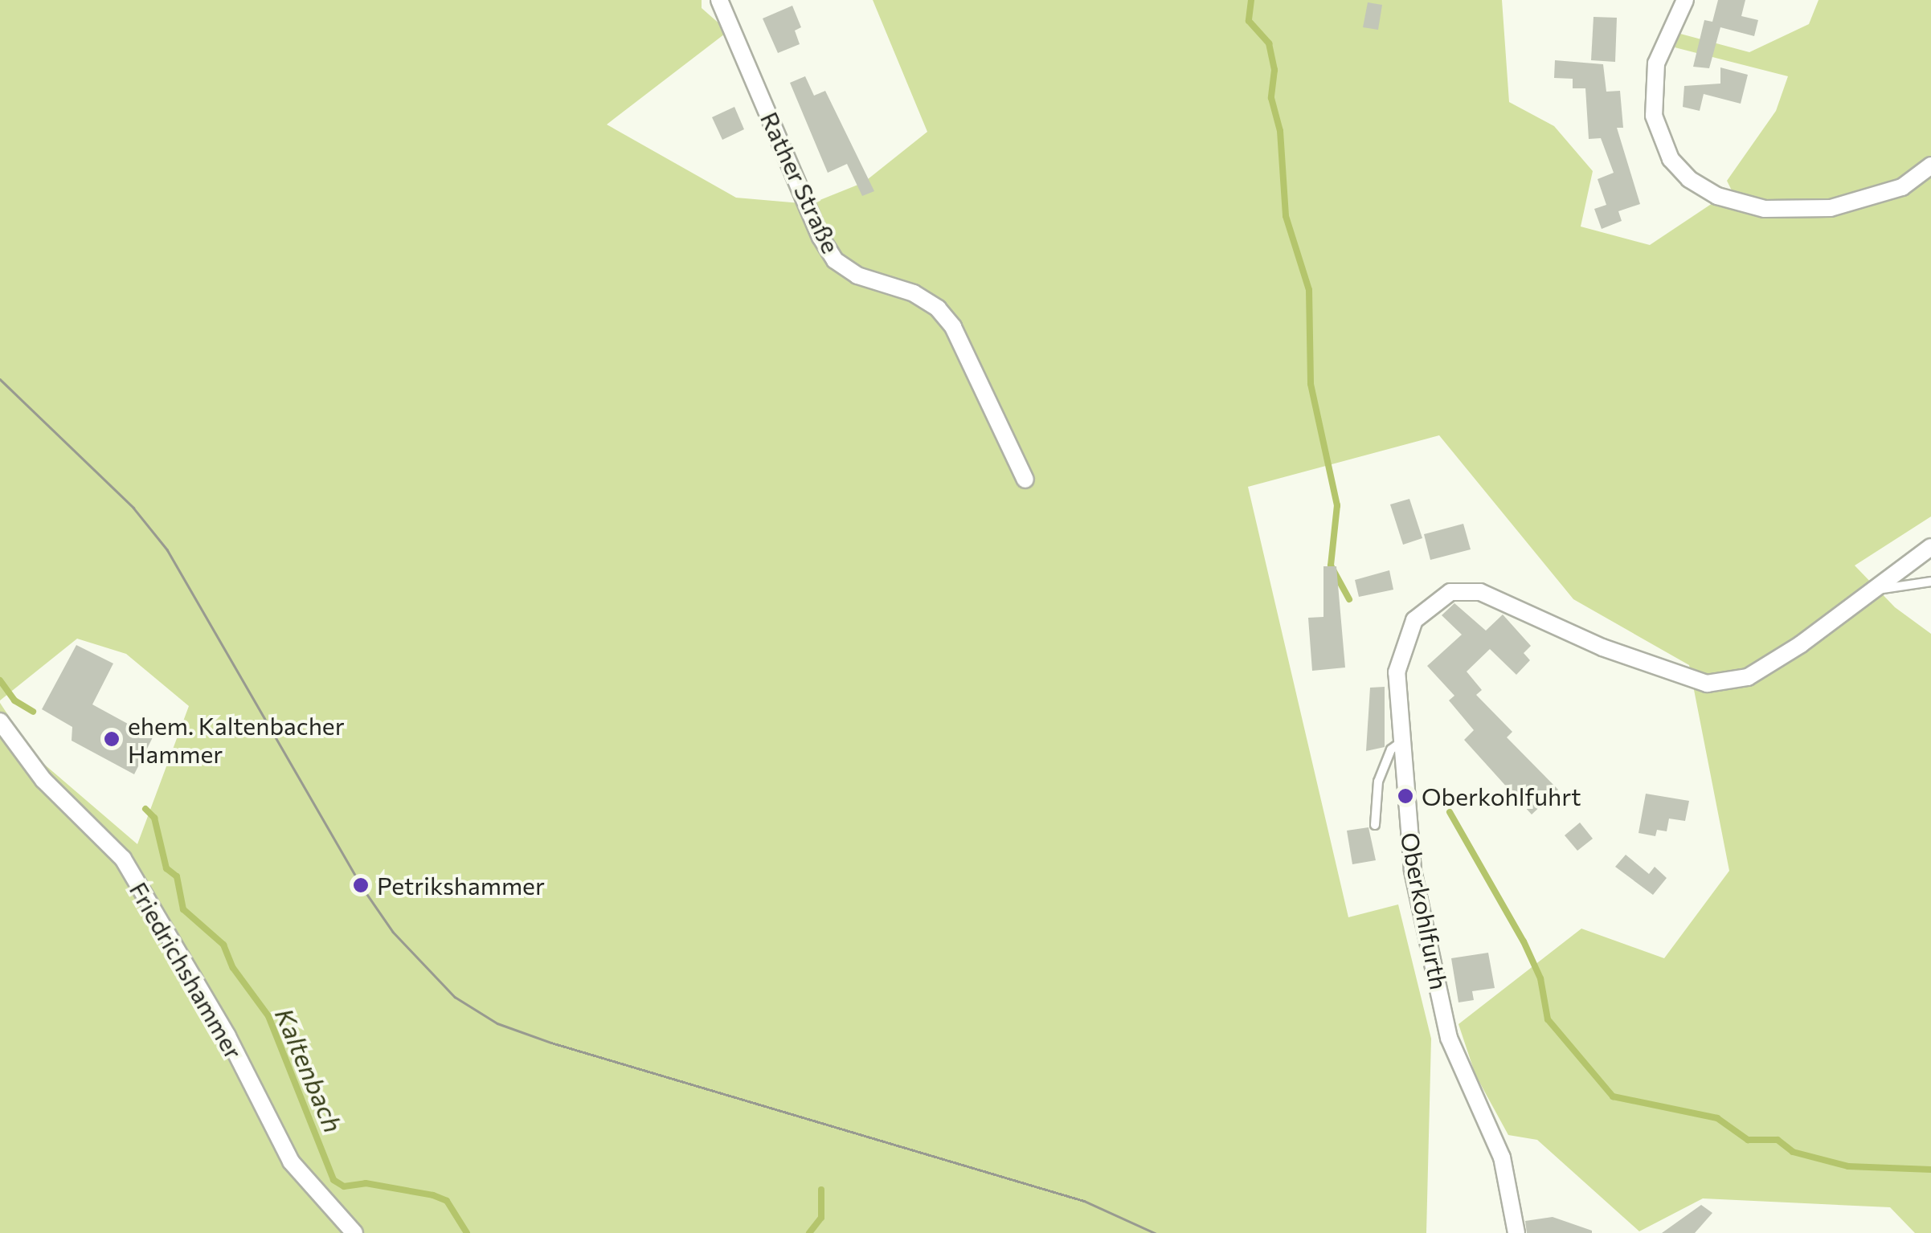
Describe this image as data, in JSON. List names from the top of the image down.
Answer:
{
  "streets": {
    "street": ["Rather Straße", "Oberkohlfurth", "Friedrichshammer"]
  },
  "water": ["Kaltenbach"],
  "places": ["ehem. Kaltenbacher Hammer", "Oberkohlfuhrt", "Petrikshammer"]
}
